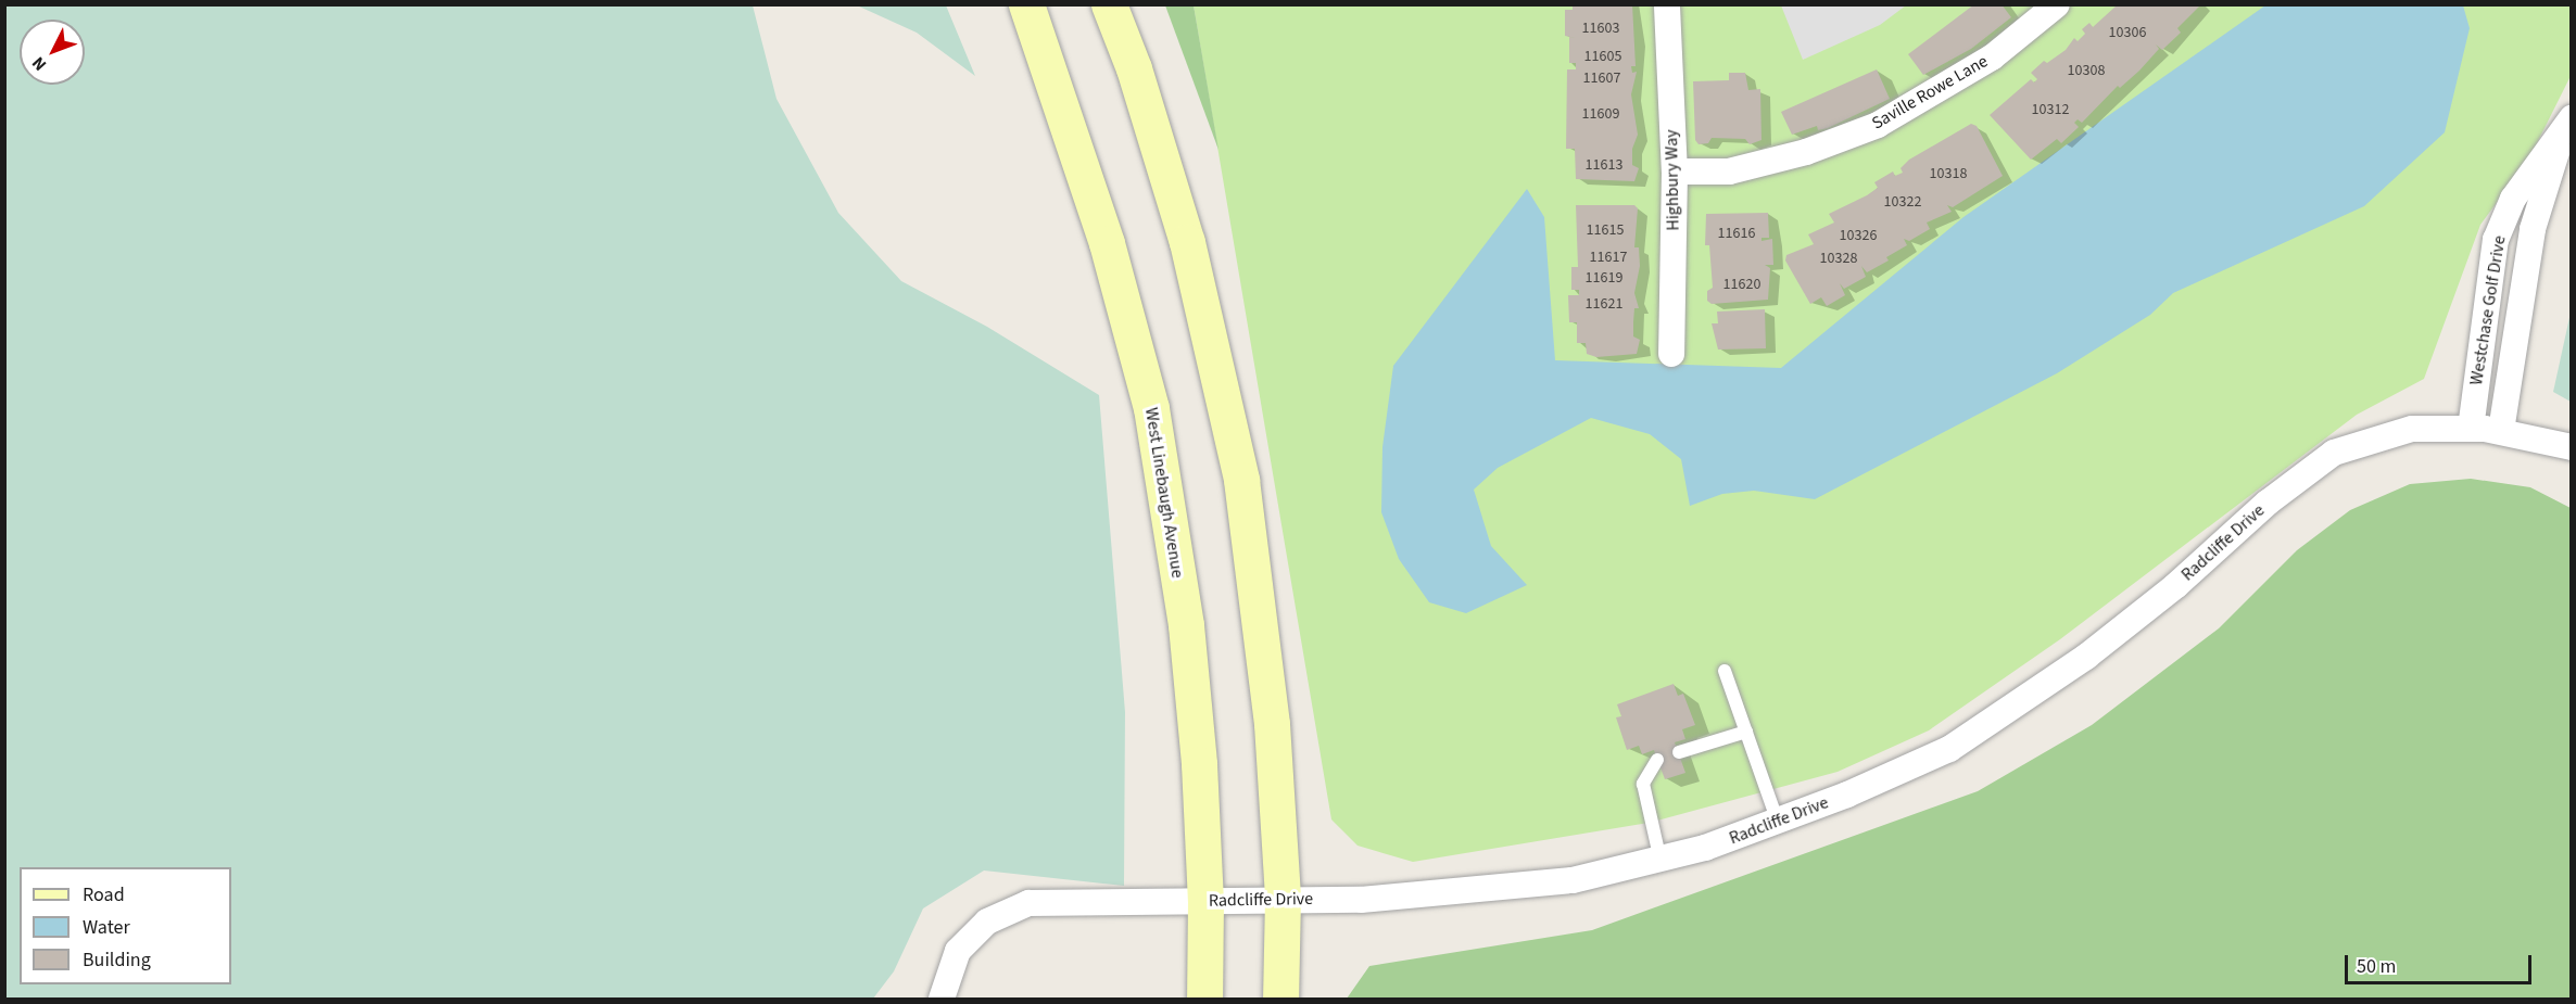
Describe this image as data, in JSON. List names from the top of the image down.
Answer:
{
  "streets": {
    "main road": ["West Linebaugh Avenue"],
    "street": [
      "Saville Rowe Lane",
      "Highbury Way",
      "Westchase Golf Drive",
      "Radcliffe Drive"
    ]
  },
  "crossings": [
    ["Saville Rowe Lane", "Highbury Way"],
    ["Westchase Golf Drive", "Radcliffe Drive"],
    ["West Linebaugh Avenue", "Radcliffe Drive"]
  ],
  "house_numbers": [
    "11603",
    "10306",
    "11605",
    "10308",
    "11607",
    "10312",
    "11609",
    "11613",
    "10318",
    "10322",
    "11615",
    "11616",
    "10326",
    "11617",
    "10328",
    "11619",
    "11620",
    "11621"
  ],
  "legend": ["Road", "Water", "Building"],
  "scale_bar": "50 m",
  "north": "bottom left"
}
